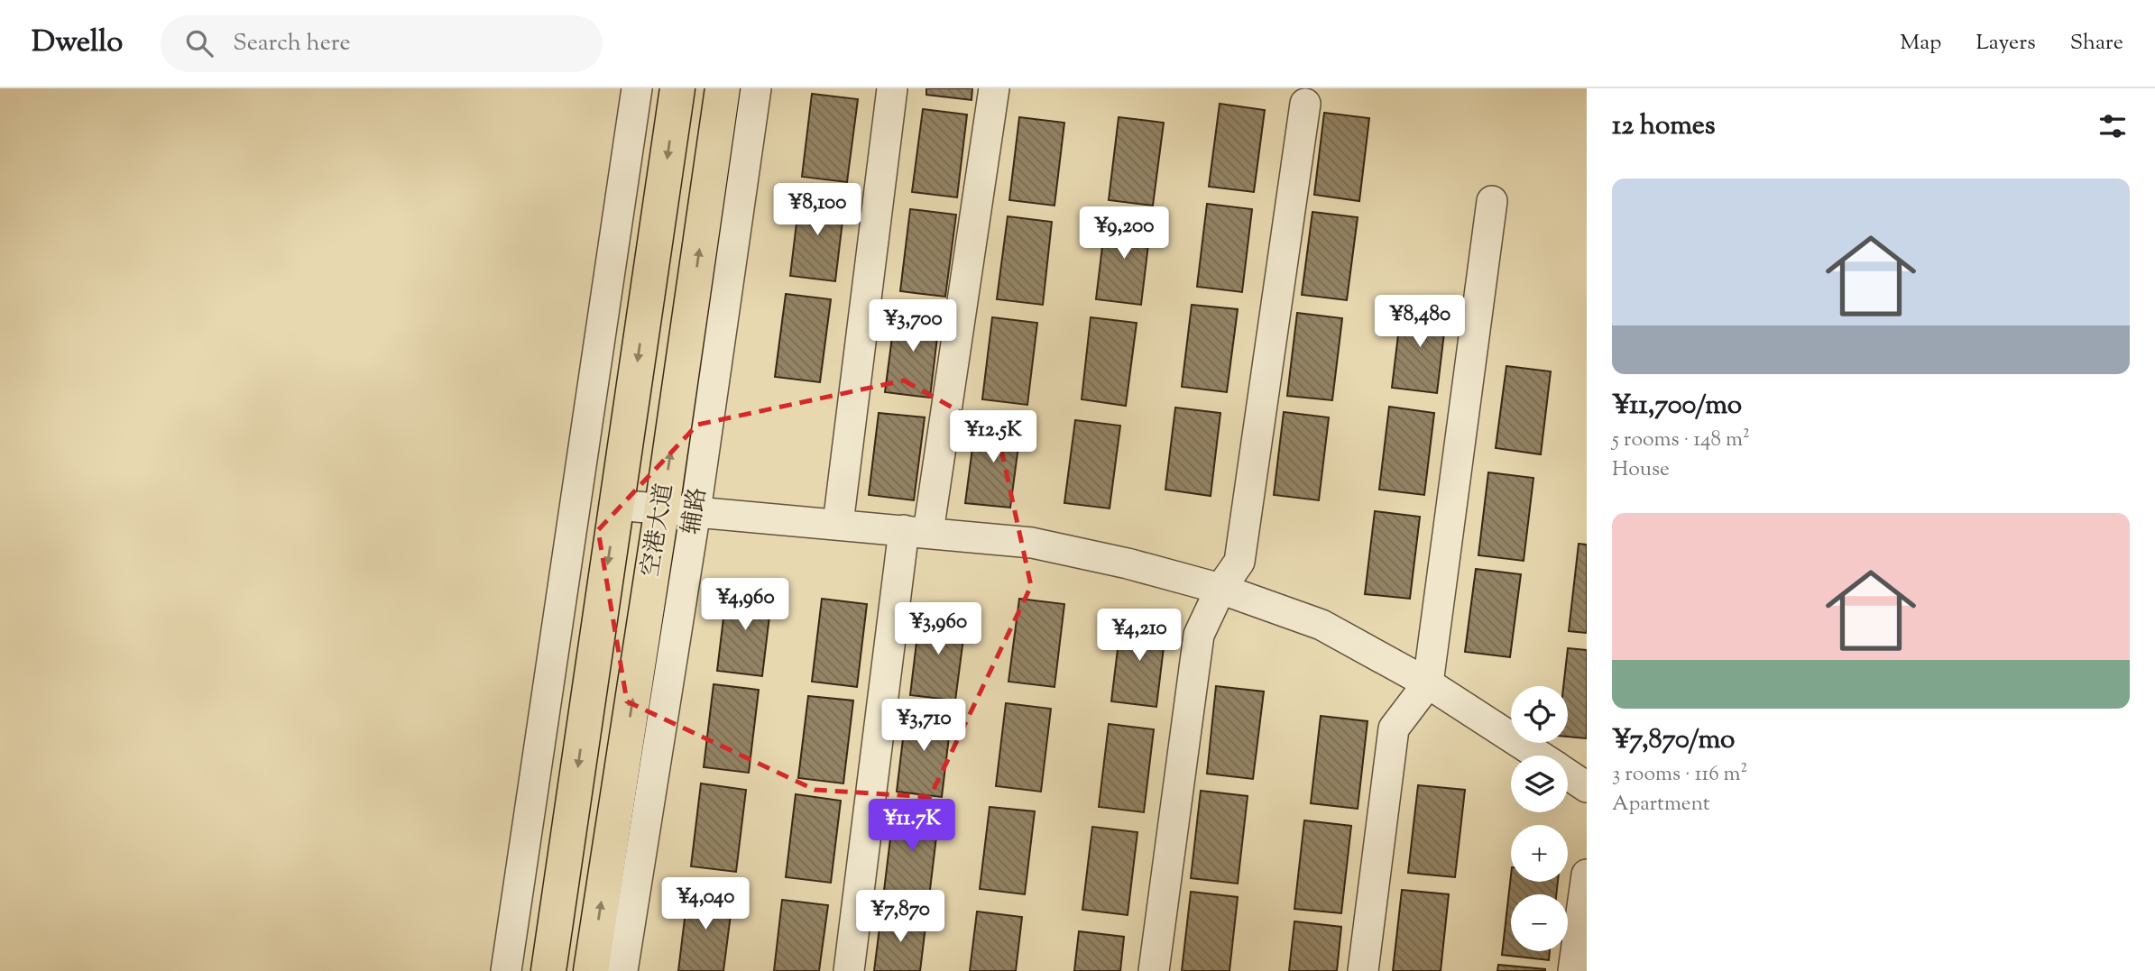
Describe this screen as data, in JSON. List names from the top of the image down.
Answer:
{
  "streets": {
    "main road": ["空港大道"],
    "street": ["辅路"]
  },
  "crossings": [
    ["辅路", "空港大道"]
  ],
  "page": {
    "header": "Dwello",
    "search": "Search here",
    "nav": ["Map", "Layers", "Share"],
    "heading": "12 homes",
    "list": [
      {
        "name": "¥11,700/mo",
        "note": "5 rooms · 148 m² · House"
      },
      {
        "name": "¥7,870/mo",
        "note": "3 rooms · 116 m² · Apartment"
      }
    ],
    "price": [
      "¥8,100",
      "¥9,200",
      "¥8,480",
      "¥3,700",
      "¥12.5K",
      "¥4,960",
      "¥3,960",
      "¥4,210",
      "¥3,710",
      "¥11.7K",
      "¥4,040",
      "¥7,870"
    ],
    "map_buttons": ["+", "−"]
  }
}
